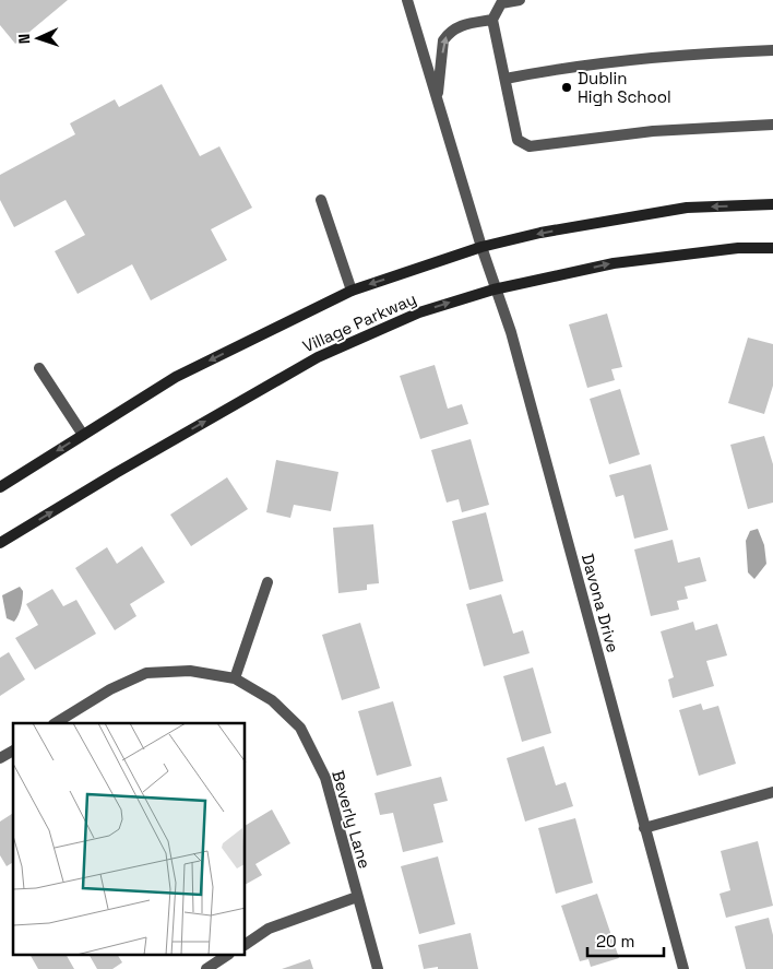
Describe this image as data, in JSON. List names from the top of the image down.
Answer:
{
  "streets": {
    "street": ["Village Parkway", "Davona Drive", "Beverly Lane"]
  },
  "crossings": [
    ["Village Parkway", "Davona Drive"]
  ],
  "places": ["Dublin High School"],
  "scale_bar": "20 m",
  "north": "left"
}
